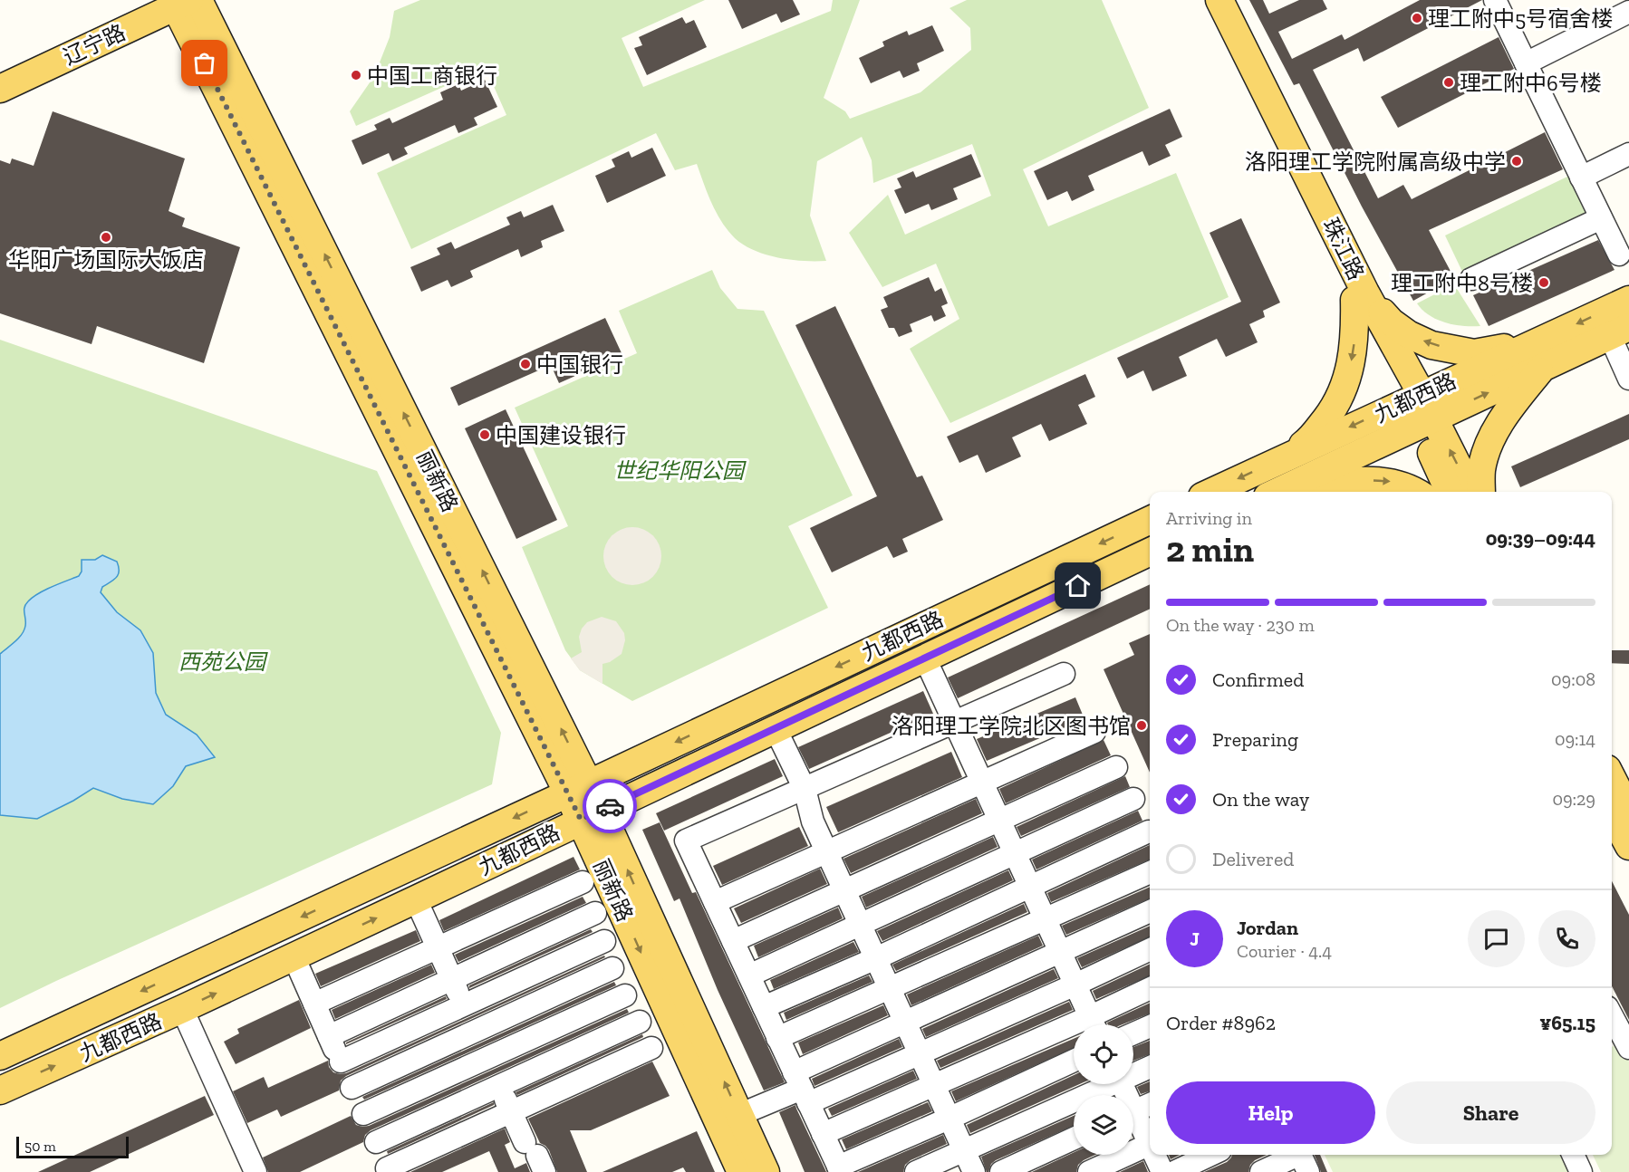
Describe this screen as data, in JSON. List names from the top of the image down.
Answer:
{
  "streets": {
    "main road": [
      "辽宁路",
      "珠江路",
      "九都西路",
      "丽新路"
    ]
  },
  "crossings": [
    ["辽宁路", "丽新路"],
    ["珠江路", "九都西路"],
    ["九都西路", "丽新路"]
  ],
  "parks": ["世纪华阳公园", "西苑公园"],
  "places": [
    "理工附中5号宿舍楼",
    "中国工商银行",
    "理工附中6号楼",
    "洛阳理工学院附属高级中学",
    "华阳广场国际大饭店",
    "理工附中8号楼",
    "中国银行",
    "中国建设银行",
    "洛阳理工学院北区图书馆"
  ],
  "scale_bar": "50 m",
  "page": {
    "heading": ["2 min", "Arriving in", "09:39–09:44"],
    "panel": [
      "Jordan",
      "Courier · 4.4",
      "Order #8962",
      "¥65.15"
    ],
    "bar": "On the way · 230 m",
    "list": [
      ["Confirmed", "09:08"],
      ["Preparing", "09:14"],
      ["On the way", "09:29"],
      "Delivered"
    ],
    "round": "J",
    "buttons": ["Help", "Share"],
    "scale": "50 m"
  }
}
